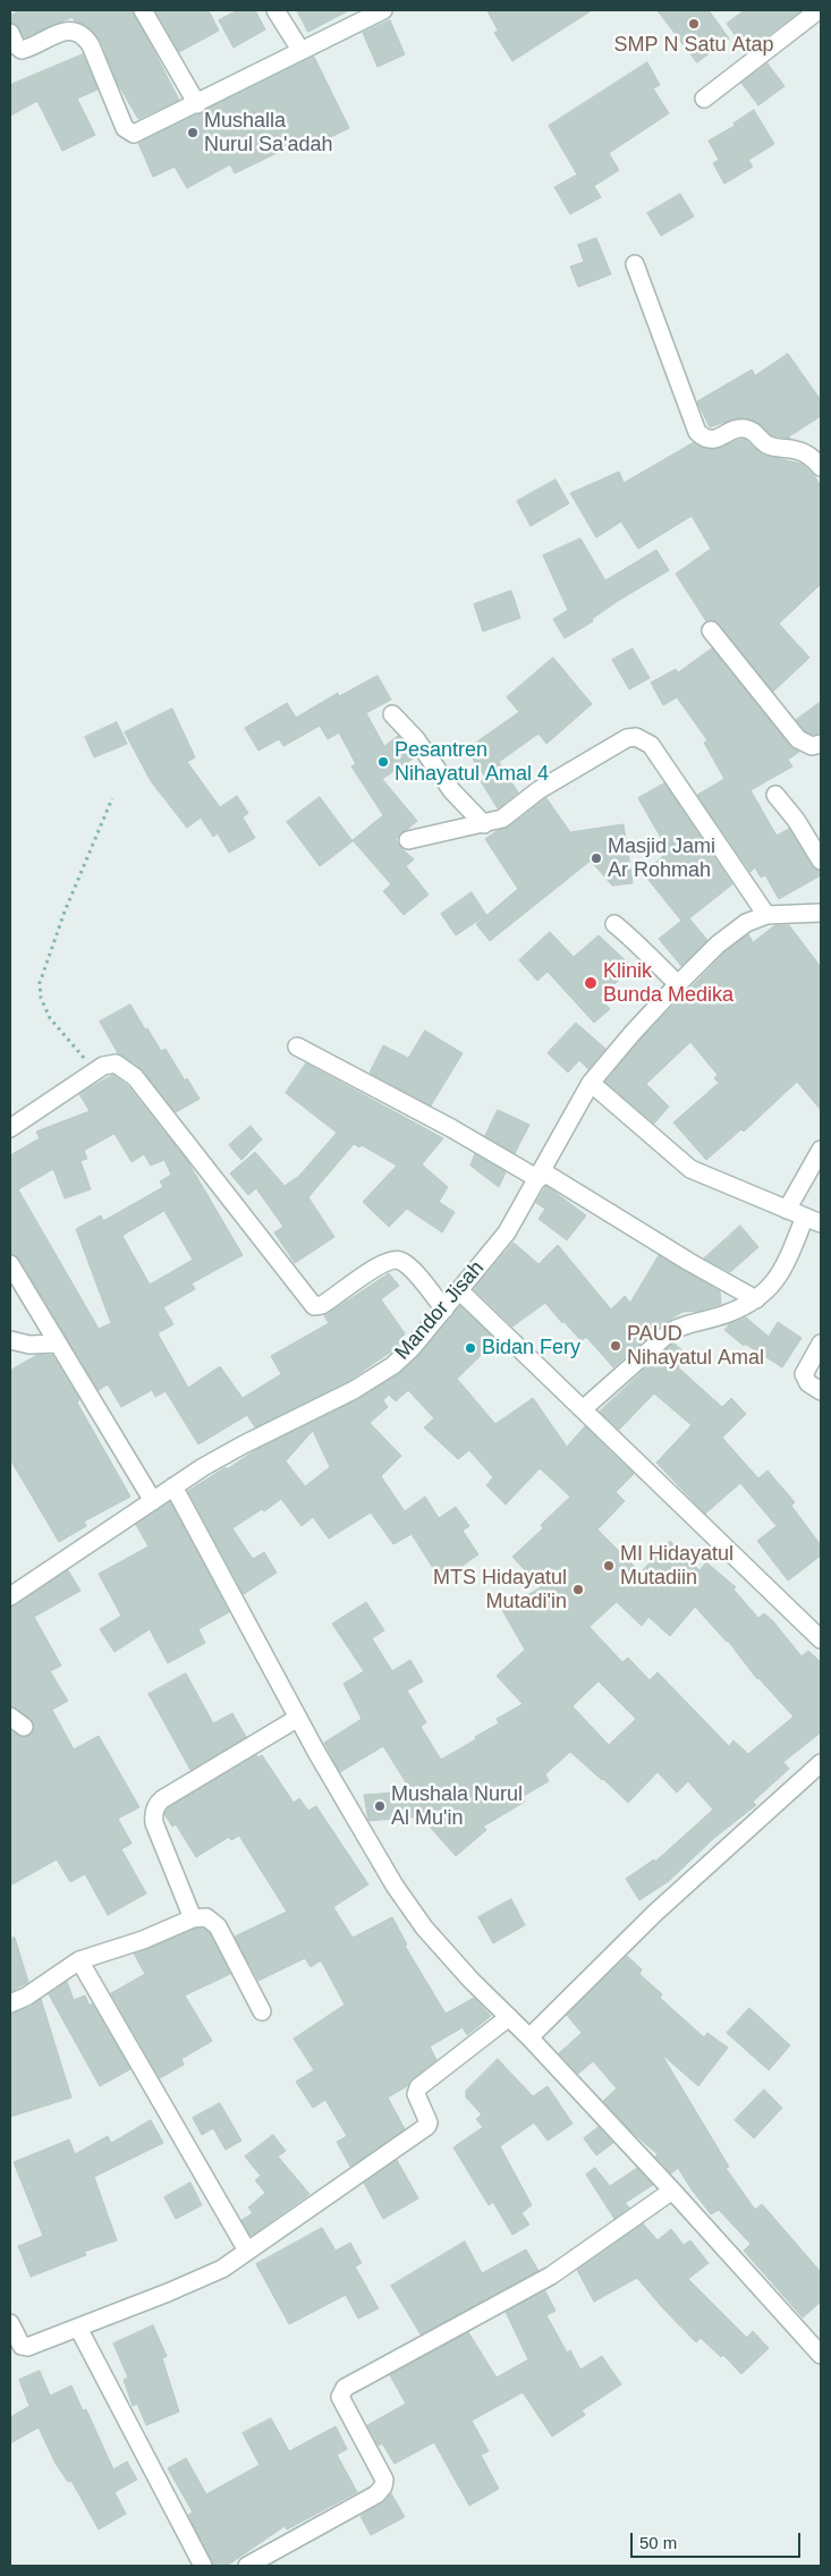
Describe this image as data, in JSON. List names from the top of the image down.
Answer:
{
  "streets": {
    "street": ["Mandor Jisah"]
  },
  "places": [
    "SMP N Satu Atap",
    "Mushalla Nurul Sa'adah",
    "Pesantren Nihayatul Amal 4",
    "Masjid Jami Ar Rohmah",
    "Klinik Bunda Medika",
    "PAUD Nihayatul Amal",
    "Bidan Fery",
    "MI Hidayatul Mutadiin",
    "MTS Hidayatul Mutadi'in",
    "Mushala Nurul Al Mu'in"
  ],
  "scale_bar": "50 m"
}
